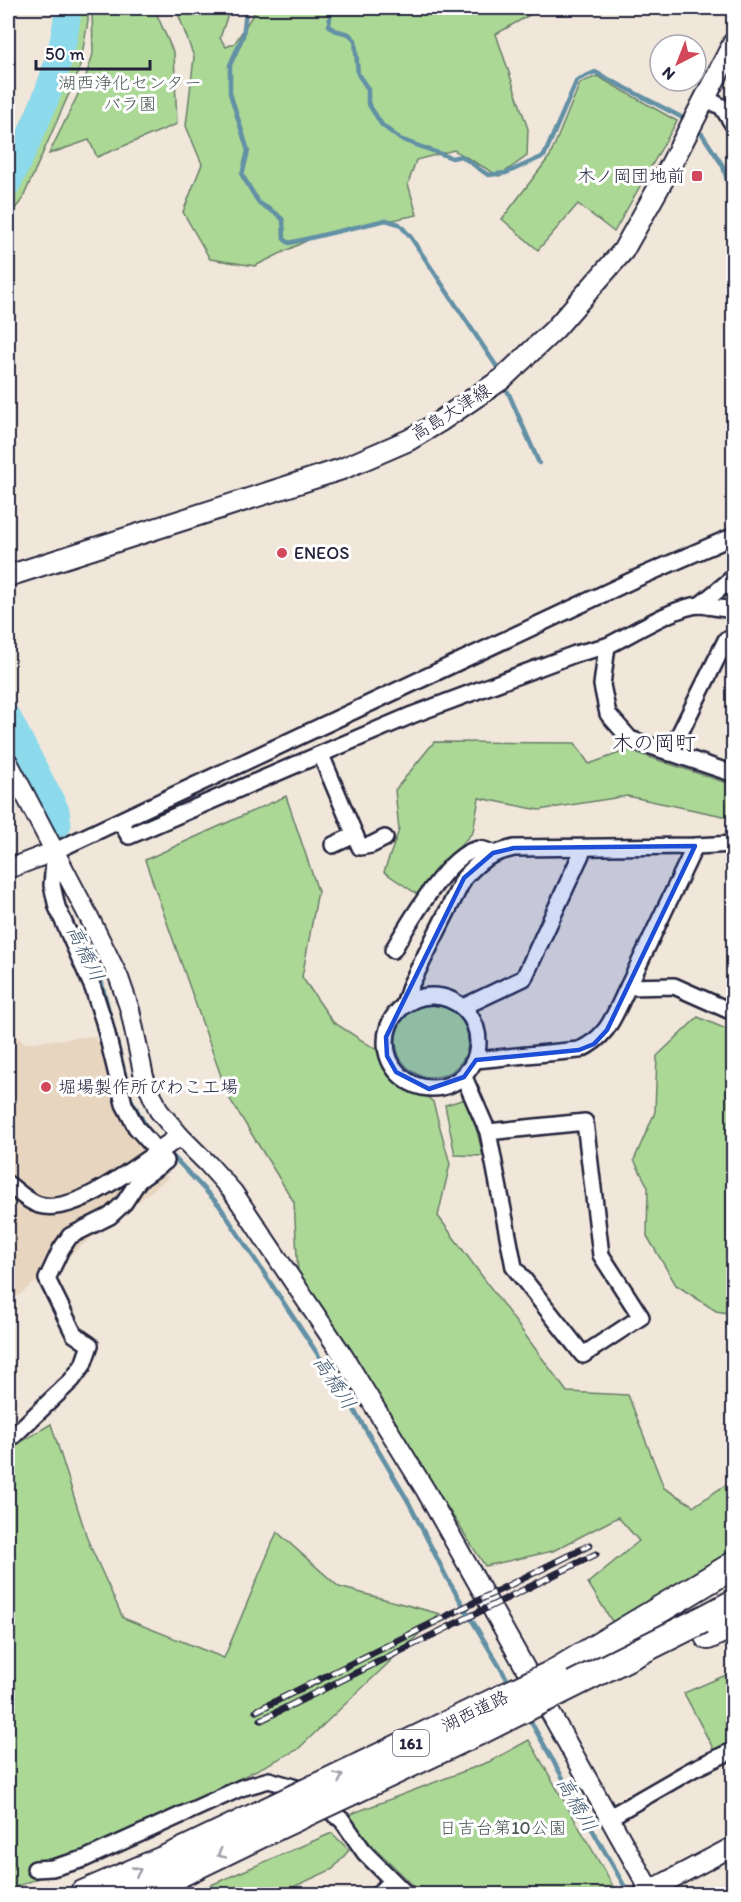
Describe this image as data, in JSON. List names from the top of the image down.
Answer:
{
  "streets": {
    "highway": ["湖西道路", "161"],
    "main road": ["高島大津線"]
  },
  "districts": ["木の岡町"],
  "water": ["高橋川"],
  "parks": ["湖西浄化センター バラ園", "日吉台第10公園"],
  "places": {
    "transit": ["木ノ岡団地前"],
    "other": ["ENEOS", "堀場製作所びわこ工場"]
  },
  "scale_bar": "50 m",
  "north": "bottom left"
}
